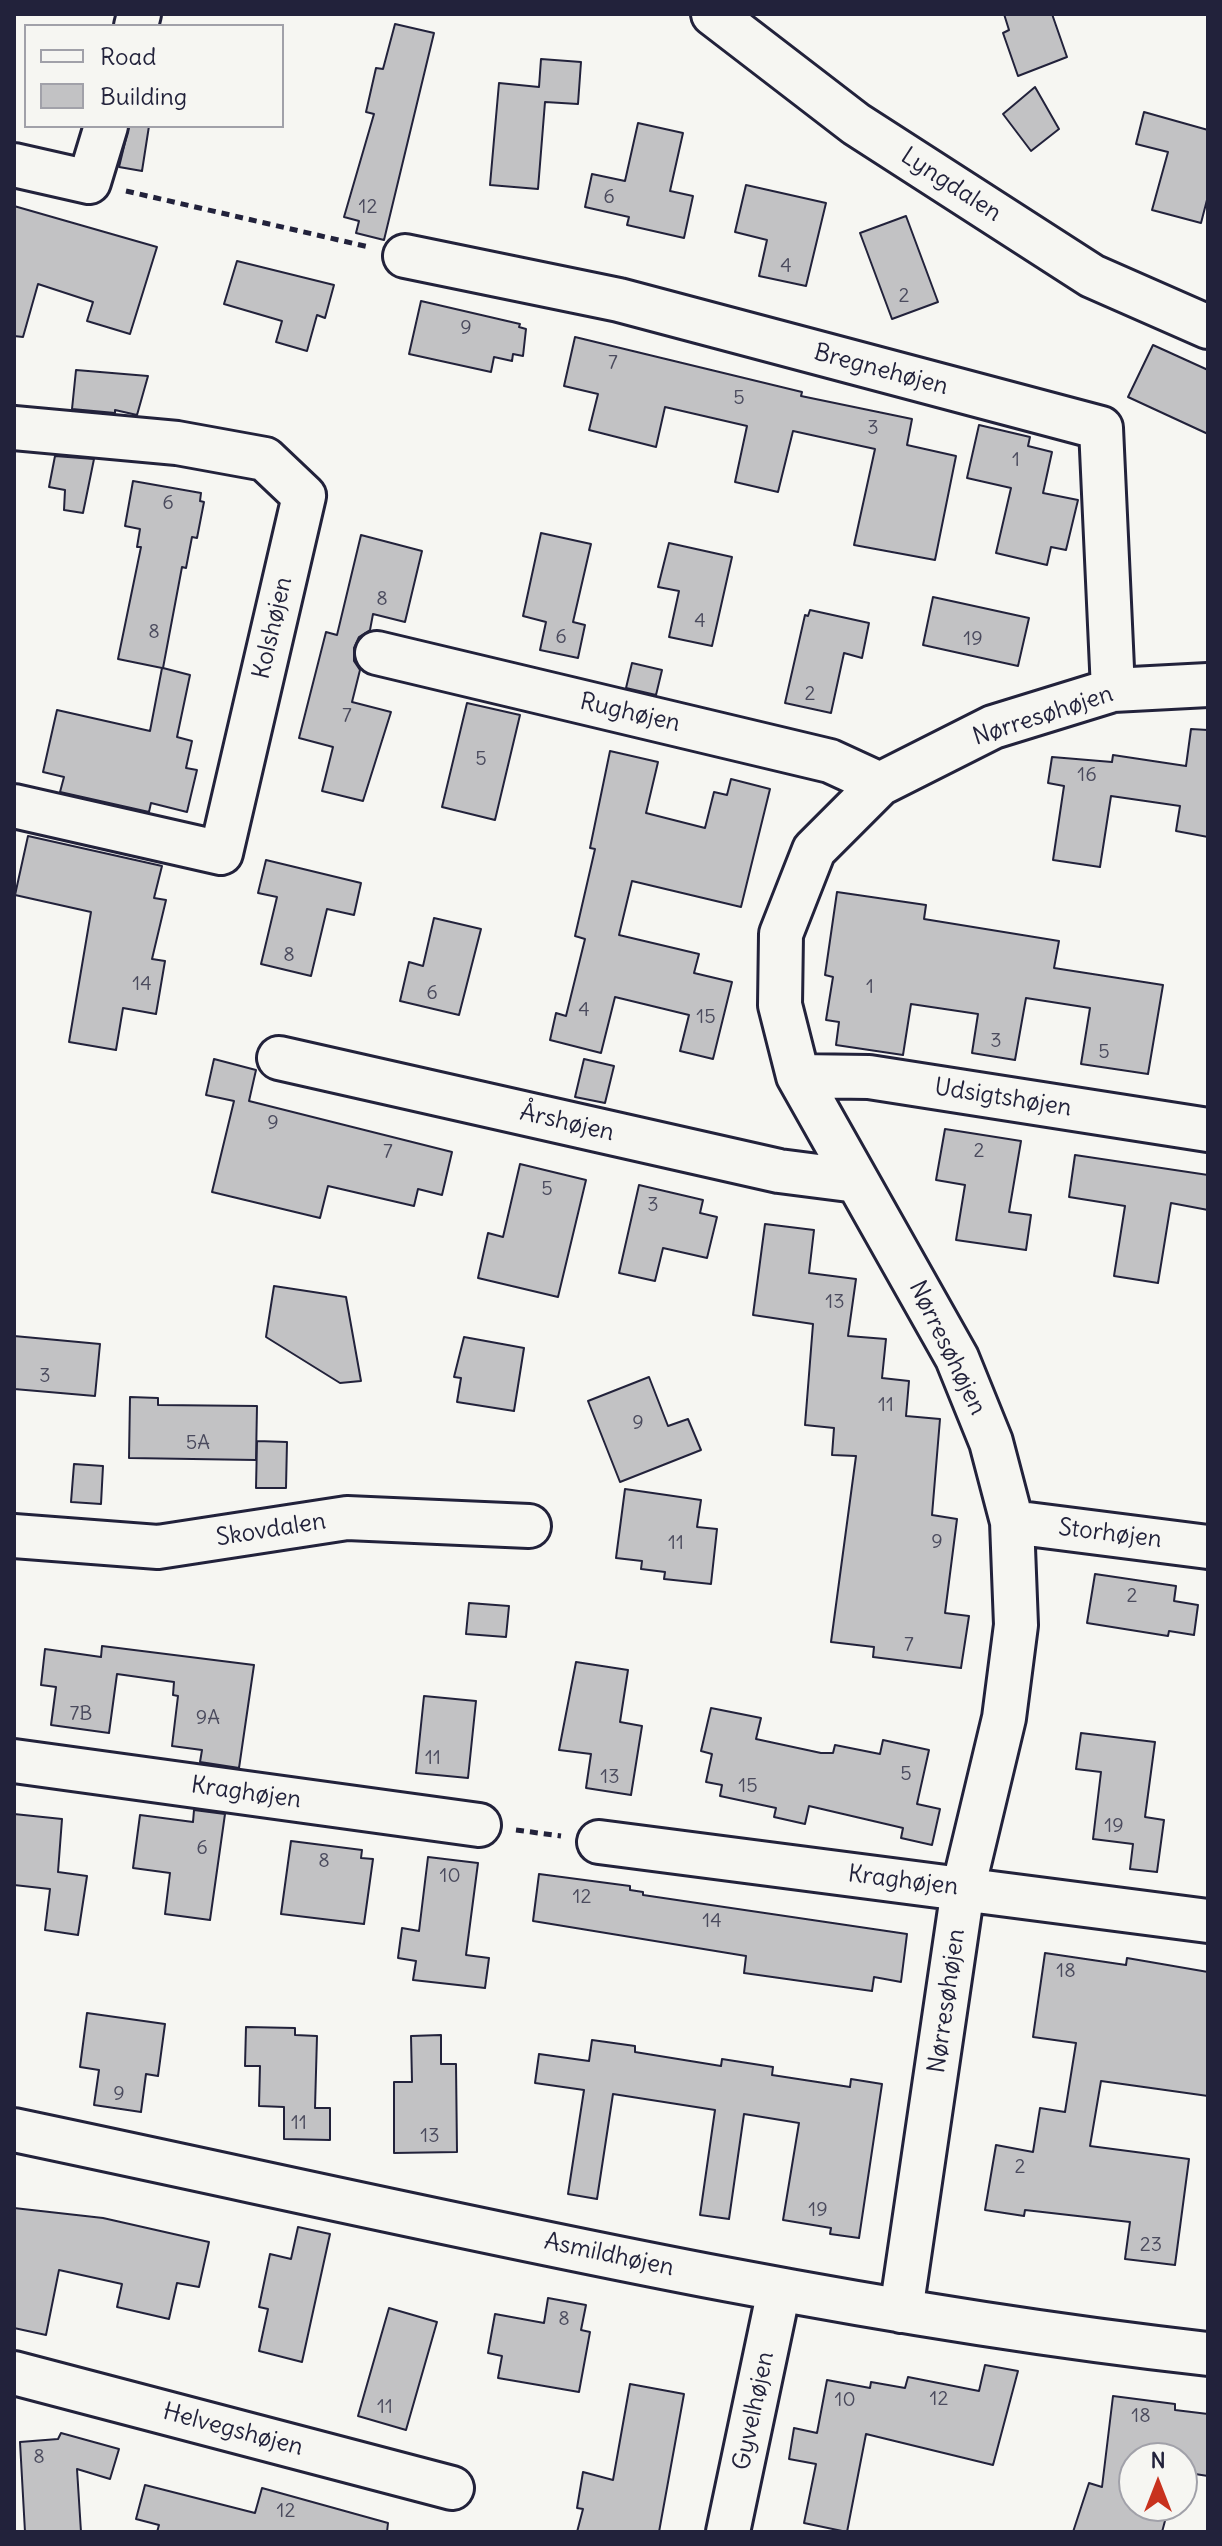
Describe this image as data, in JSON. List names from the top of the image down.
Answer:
{
  "streets": {
    "street": [
      "Lyngdalen",
      "Bregnehøjen",
      "Kolshøjen",
      "Rughøjen",
      "Nørresøhøjen",
      "Udsigtshøjen",
      "Årshøjen",
      "Skovdalen",
      "Storhøjen",
      "Kraghøjen",
      "Asmildhøjen",
      "Gyvelhøjen",
      "Helvegshøjen"
    ]
  },
  "crossings": [
    ["Bregnehøjen", "Nørresøhøjen"],
    ["Rughøjen", "Nørresøhøjen"],
    ["Nørresøhøjen", "Udsigtshøjen"],
    ["Nørresøhøjen", "Årshøjen"],
    ["Nørresøhøjen", "Storhøjen"],
    ["Nørresøhøjen", "Kraghøjen"],
    ["Nørresøhøjen", "Asmildhøjen"],
    ["Asmildhøjen", "Gyvelhøjen"]
  ],
  "house_numbers": [
    "6",
    "12",
    "4",
    "2",
    "9",
    "7",
    "5",
    "3",
    "1",
    "6",
    "8",
    "4",
    "8",
    "6",
    "19",
    "2",
    "7",
    "5",
    "16",
    "8",
    "14",
    "1",
    "6",
    "4",
    "15",
    "3",
    "5",
    "9",
    "2",
    "7",
    "5",
    "3",
    "13",
    "3",
    "11",
    "9",
    "5A",
    "9",
    "11",
    "2",
    "7",
    "7B",
    "9A",
    "11",
    "5",
    "13",
    "15",
    "19",
    "6",
    "8",
    "10",
    "12",
    "14",
    "18",
    "9",
    "11",
    "13",
    "2",
    "19",
    "23",
    "8",
    "12",
    "10",
    "11",
    "18",
    "8",
    "12"
  ],
  "legend": ["Road", "Building"],
  "north": "top"
}
